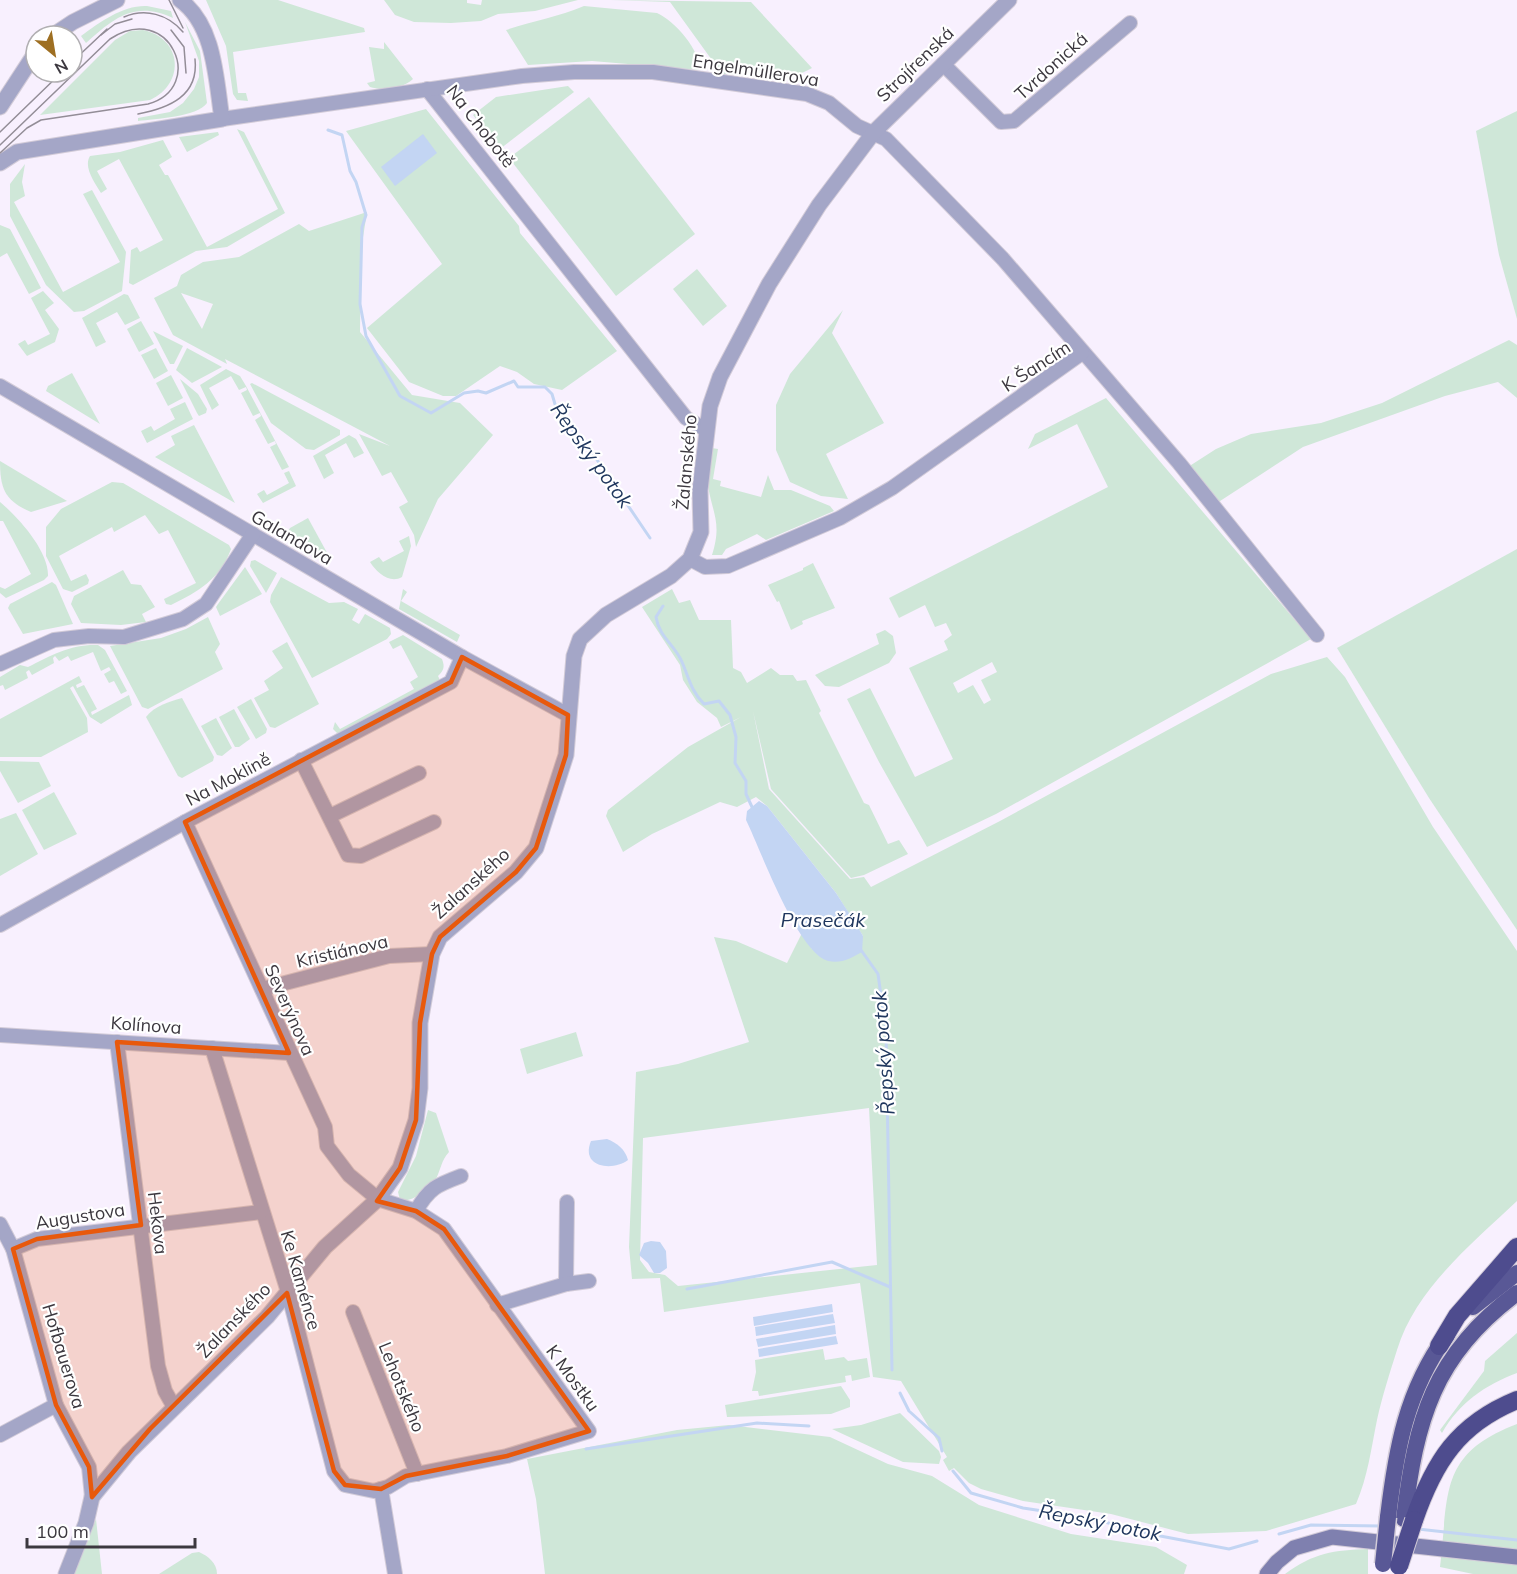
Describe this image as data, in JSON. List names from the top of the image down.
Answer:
{
  "streets": {
    "street": [
      "Strojírenská",
      "Tvrdonická",
      "Engelmüllerova",
      "Na Chobotě",
      "K Šancím",
      "Žalanského",
      "Galandova",
      "Na Moklině",
      "Kristiánova",
      "Severýnova",
      "Kolínova",
      "Augustova",
      "Hekova",
      "Ke Kaménce",
      "Hofbauerova",
      "K Mostku",
      "Lehotského"
    ]
  },
  "crossings": [
    ["Strojírenská", "Tvrdonická"],
    ["Strojírenská", "Engelmüllerova"],
    ["Strojírenská", "Žalanského"],
    ["Engelmüllerova", "Na Chobotě"],
    ["Engelmüllerova", "K Šancím"],
    ["Engelmüllerova", "Žalanského"],
    ["Na Chobotě", "Žalanského"],
    ["K Šancím", "Žalanského"],
    ["Žalanského", "Galandova"],
    ["Žalanského", "Kristiánova"],
    ["Žalanského", "Severýnova"],
    ["Žalanského", "Hekova"],
    ["Žalanského", "Ke Kaménce"],
    ["Žalanského", "Hofbauerova"],
    ["Žalanského", "K Mostku"],
    ["Galandova", "Na Moklině"],
    ["Na Moklině", "Severýnova"],
    ["Kristiánova", "Severýnova"],
    ["Severýnova", "Kolínova"],
    ["Severýnova", "K Mostku"],
    ["Kolínova", "Hekova"],
    ["Kolínova", "Ke Kaménce"],
    ["Augustova", "Hekova"],
    ["Augustova", "Ke Kaménce"],
    ["Augustova", "Hofbauerova"],
    ["Ke Kaménce", "K Mostku"],
    ["K Mostku", "Lehotského"]
  ],
  "water": ["Řepský potok", "Prasečák"],
  "scale_bar": "100 m",
  "north": "bottom right"
}
